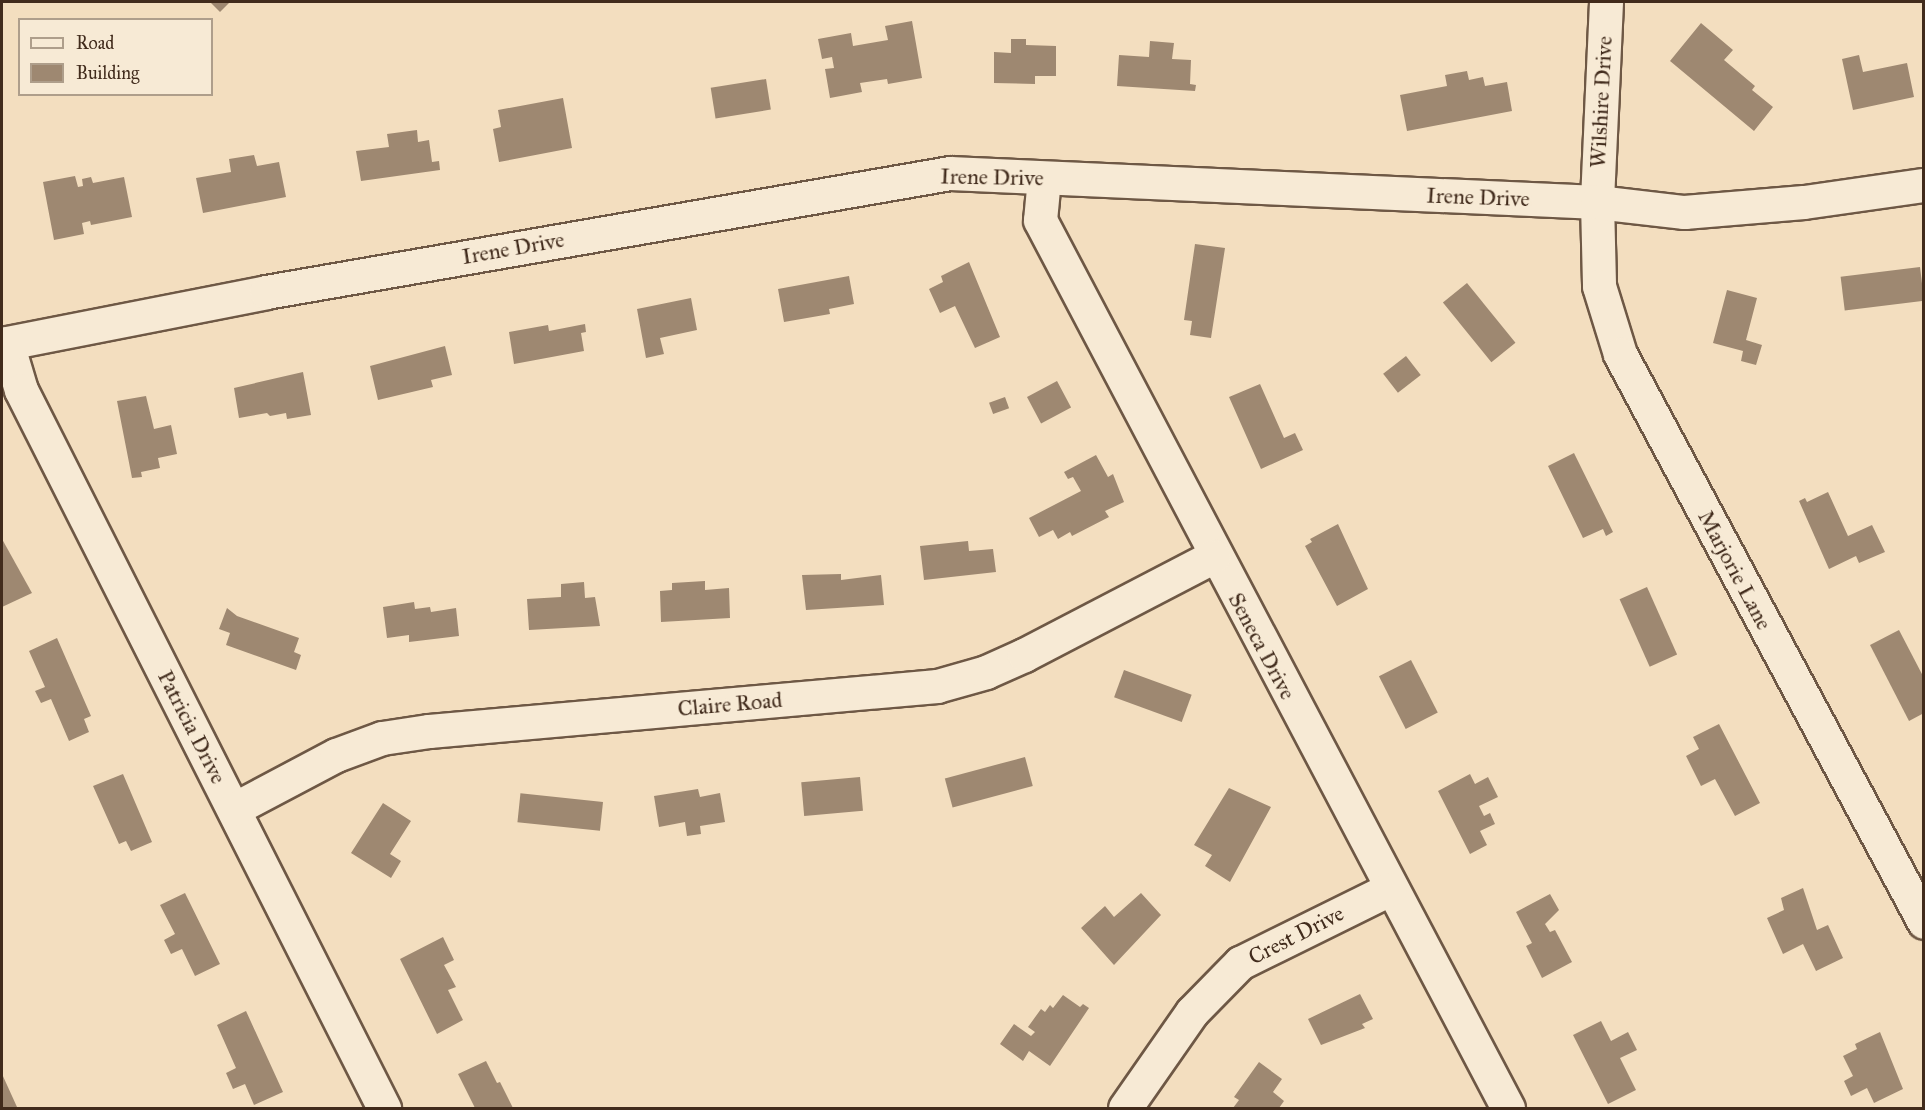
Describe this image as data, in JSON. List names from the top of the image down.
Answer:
{
  "streets": {
    "street": [
      "Wilshire Drive",
      "Irene Drive",
      "Marjorie Lane",
      "Seneca Drive",
      "Claire Road",
      "Patricia Drive",
      "Crest Drive"
    ]
  },
  "crossings": [
    ["Wilshire Drive", "Irene Drive"],
    ["Wilshire Drive", "Marjorie Lane"],
    ["Irene Drive", "Marjorie Lane"],
    ["Irene Drive", "Seneca Drive"],
    ["Irene Drive", "Patricia Drive"],
    ["Seneca Drive", "Claire Road"],
    ["Seneca Drive", "Crest Drive"],
    ["Claire Road", "Patricia Drive"]
  ],
  "legend": ["Road", "Building"]
}
